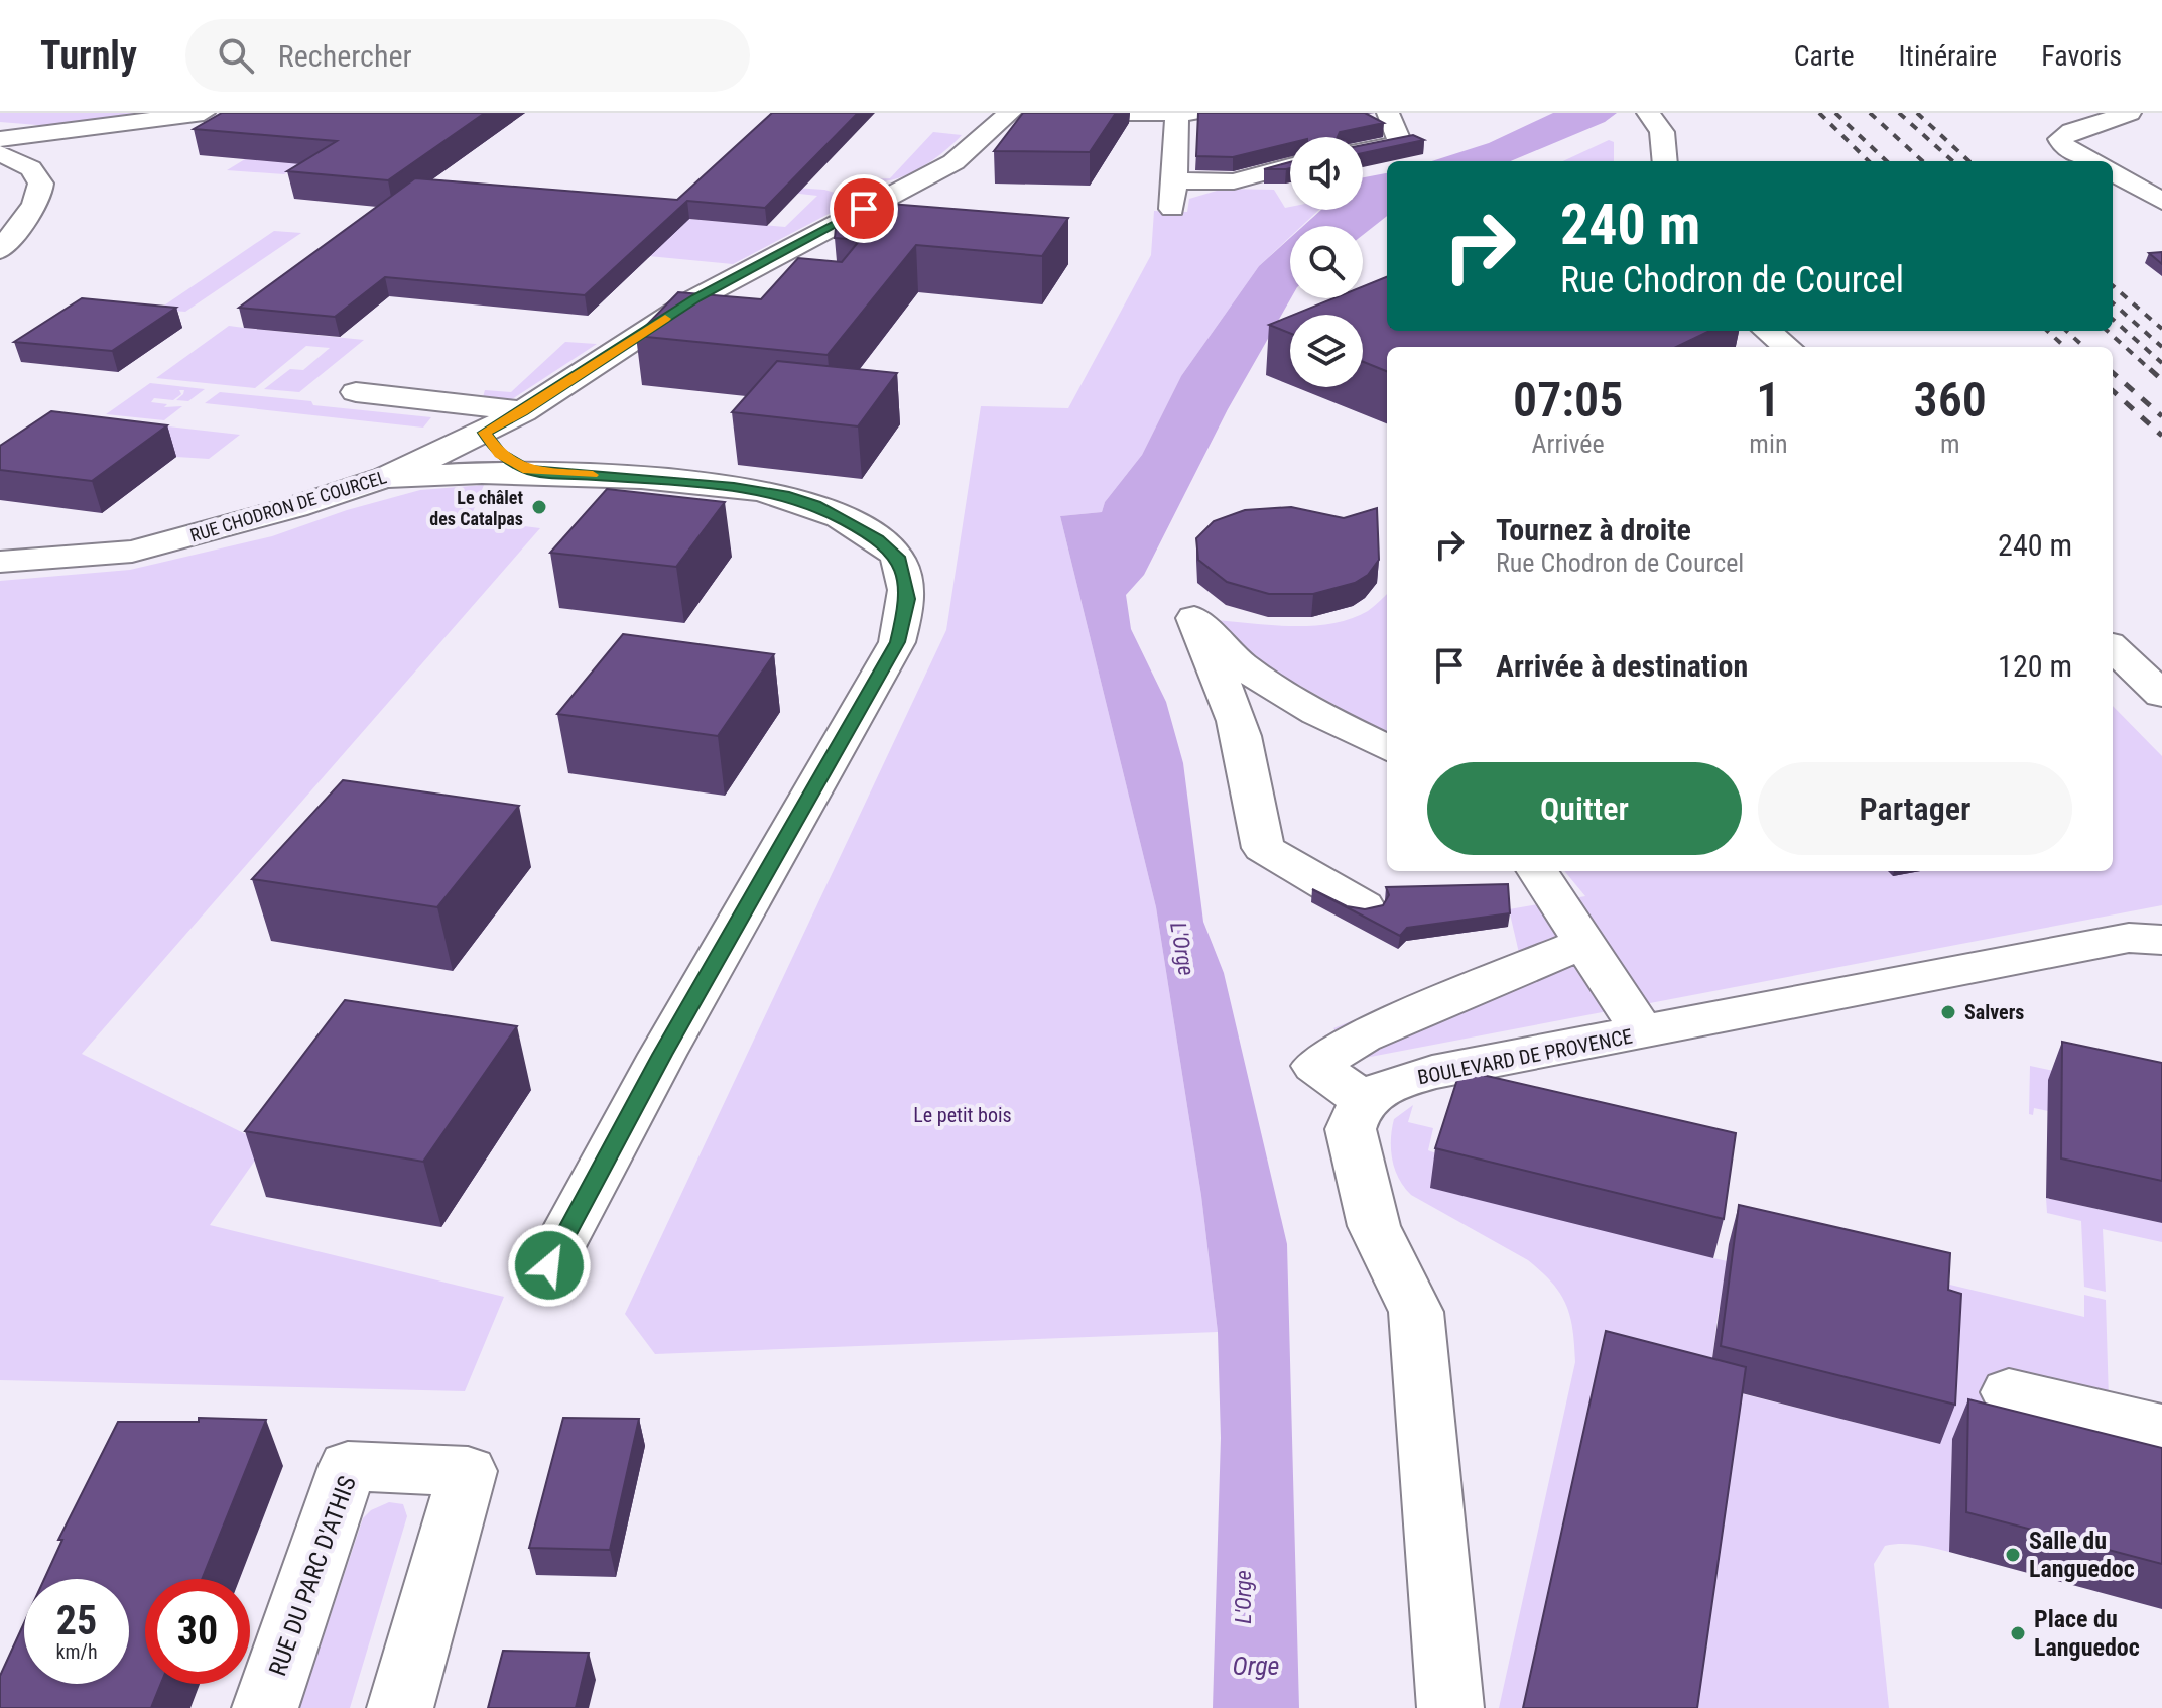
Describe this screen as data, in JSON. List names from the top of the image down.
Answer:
{
  "streets": {
    "street": ["RUE CHODRON DE COURCEL", "BOULEVARD DE PROVENCE", "RUE DU PARC D'ATHIS"]
  },
  "water": ["L'Orge", "Orge"],
  "parks": ["Le petit bois"],
  "places": [
    "Le châlet des Catalpas",
    "Salvers",
    "Salle du Languedoc",
    "Place du Languedoc"
  ],
  "page": {
    "header": "Turnly",
    "search": "Rechercher",
    "nav": ["Carte", "Itinéraire", "Favoris"],
    "turn": ["240 m", "Rue Chodron de Courcel"],
    "eta": [
      "07:05",
      "Arrivée",
      "1",
      "min",
      "360",
      "m"
    ],
    "list": [
      {
        "name": "Tournez à droite",
        "note": "Rue Chodron de Courcel",
        "value": "240 m"
      },
      {
        "name": "Arrivée à destination",
        "value": "120 m"
      }
    ],
    "buttons": ["Quitter", "Partager"],
    "speed": "25 km/h",
    "limit": "30"
  }
}
